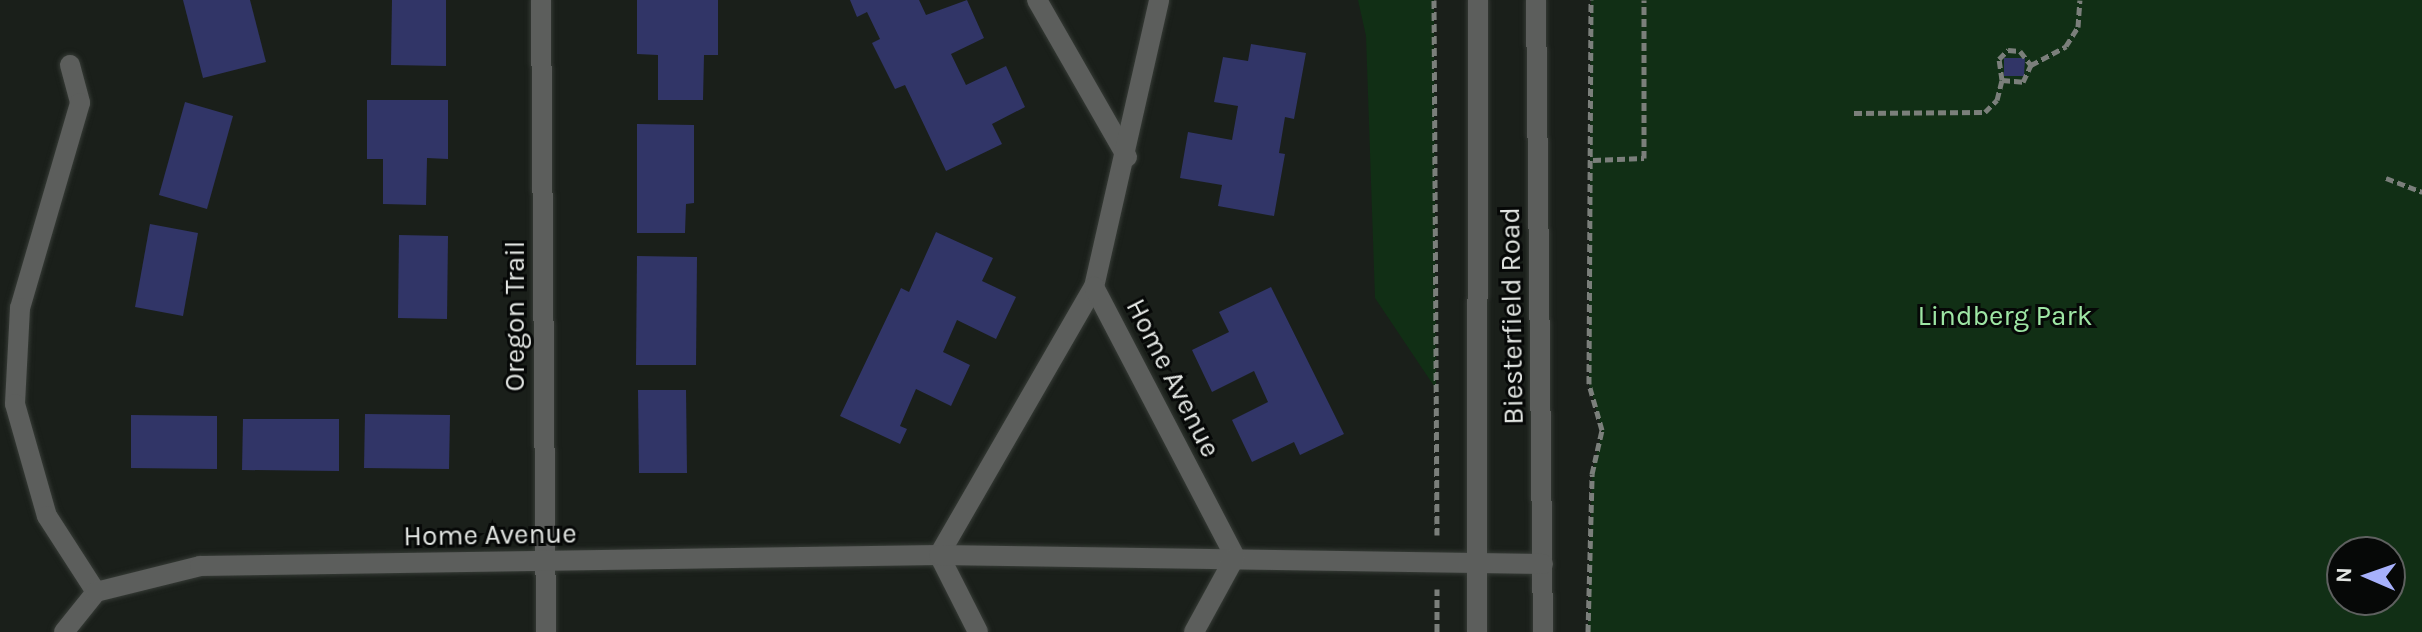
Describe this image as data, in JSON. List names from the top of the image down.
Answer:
{
  "streets": {
    "street": ["Oregon Trail", "Biesterfield Road", "Home Avenue"]
  },
  "crossings": [
    ["Oregon Trail", "Home Avenue"],
    ["Biesterfield Road", "Home Avenue"]
  ],
  "parks": ["Lindberg Park"],
  "north": "left"
}
